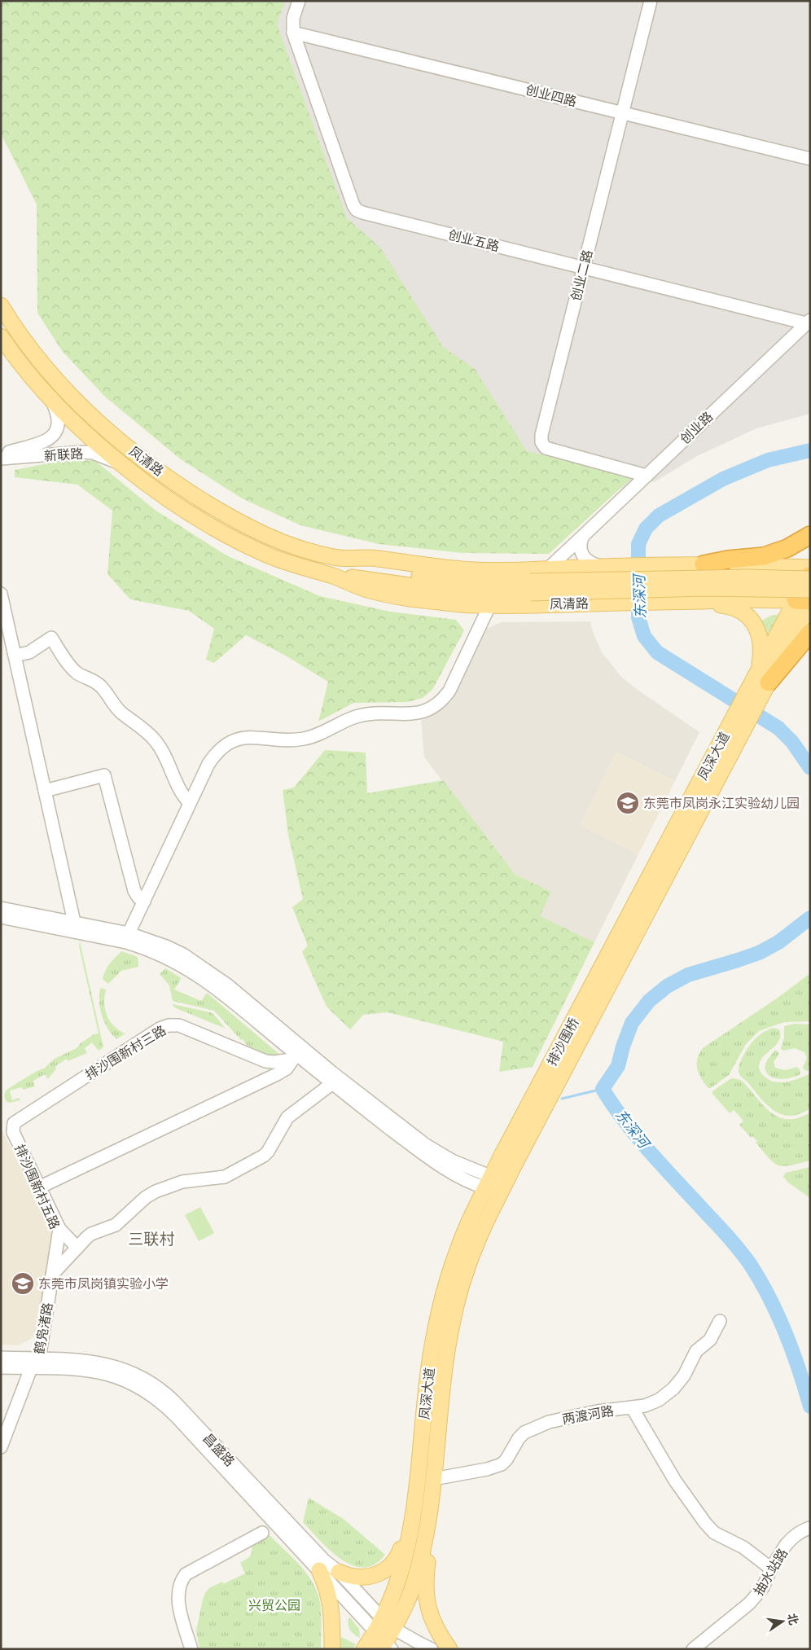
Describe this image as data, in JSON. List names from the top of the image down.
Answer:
{
  "streets": {
    "highway": ["凤深大道"],
    "main road": ["凤清路", "排沙围桥"],
    "street": [
      "创业四路",
      "创业五路",
      "创业二路",
      "创业路",
      "新联路",
      "排沙围新村三路",
      "排沙围新村五路",
      "鹤凫渚路",
      "两渡河路",
      "昌盛路",
      "抽水站路"
    ]
  },
  "crossings": [
    ["创业四路", "创业五路"],
    ["创业四路", "创业二路"],
    ["创业五路", "创业二路"],
    ["创业五路", "创业路"],
    ["创业二路", "创业路"],
    ["创业路", "凤清路"],
    ["新联路", "凤清路"],
    ["凤清路", "凤深大道"],
    ["凤深大道", "排沙围桥"],
    ["凤深大道", "两渡河路"],
    ["凤深大道", "昌盛路"],
    ["排沙围新村三路", "排沙围新村五路"],
    ["排沙围新村五路", "鹤凫渚路"],
    ["鹤凫渚路", "昌盛路"]
  ],
  "districts": ["三联村"],
  "water": ["东深河"],
  "parks": ["兴贸公园"],
  "places": {
    "school or university": ["东莞市凤岗永江实验幼儿园", "东莞市凤岗镇实验小学"]
  },
  "north": "right"
}
